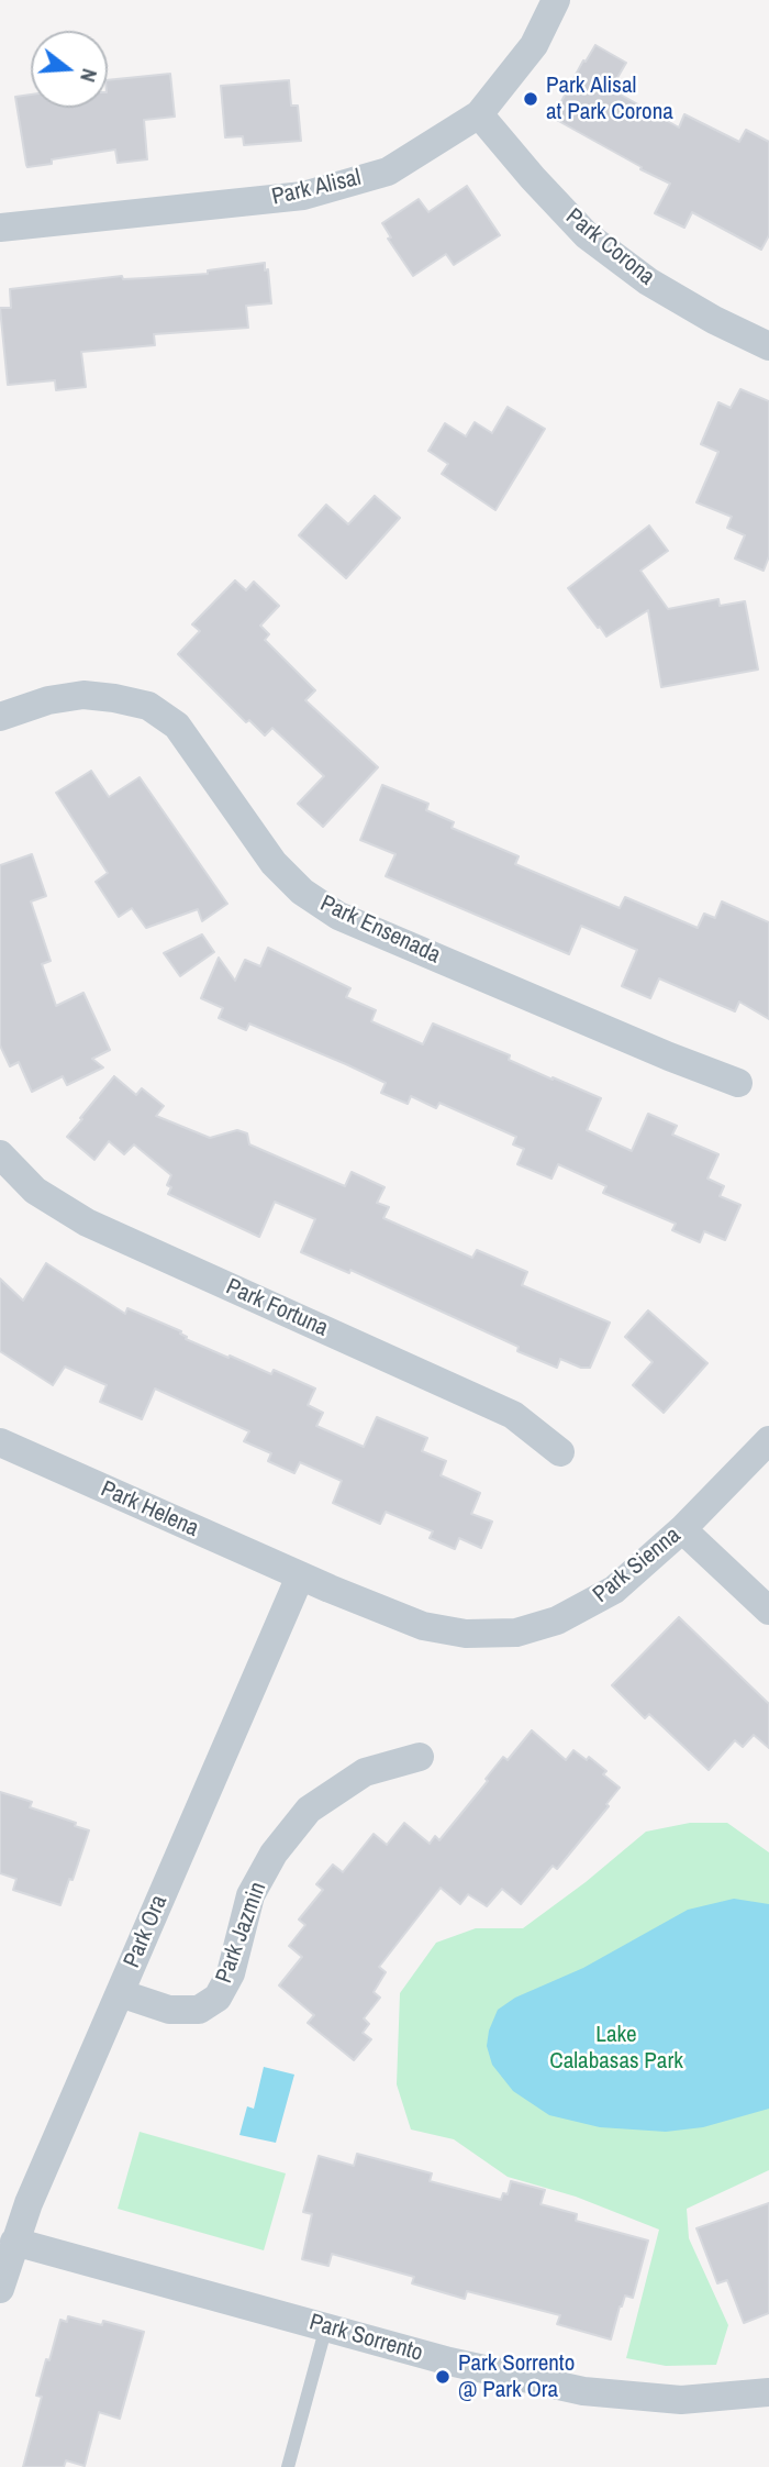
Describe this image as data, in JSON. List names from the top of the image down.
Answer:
{
  "streets": {
    "street": [
      "Park Alisal",
      "Park Corona",
      "Park Ensenada",
      "Park Fortuna",
      "Park Helena",
      "Park Sienna",
      "Park Ora",
      "Park Jazmin",
      "Park Sorrento"
    ]
  },
  "crossings": [
    ["Park Alisal", "Park Corona"],
    ["Park Helena", "Park Sienna"],
    ["Park Helena", "Park Ora"],
    ["Park Sienna", "Park Ora"],
    ["Park Ora", "Park Jazmin"],
    ["Park Ora", "Park Sorrento"]
  ],
  "parks": ["Lake Calabasas Park"],
  "places": ["Park Alisal at Park Corona", "Park Sorrento @ Park Ora"],
  "north": "right"
}
